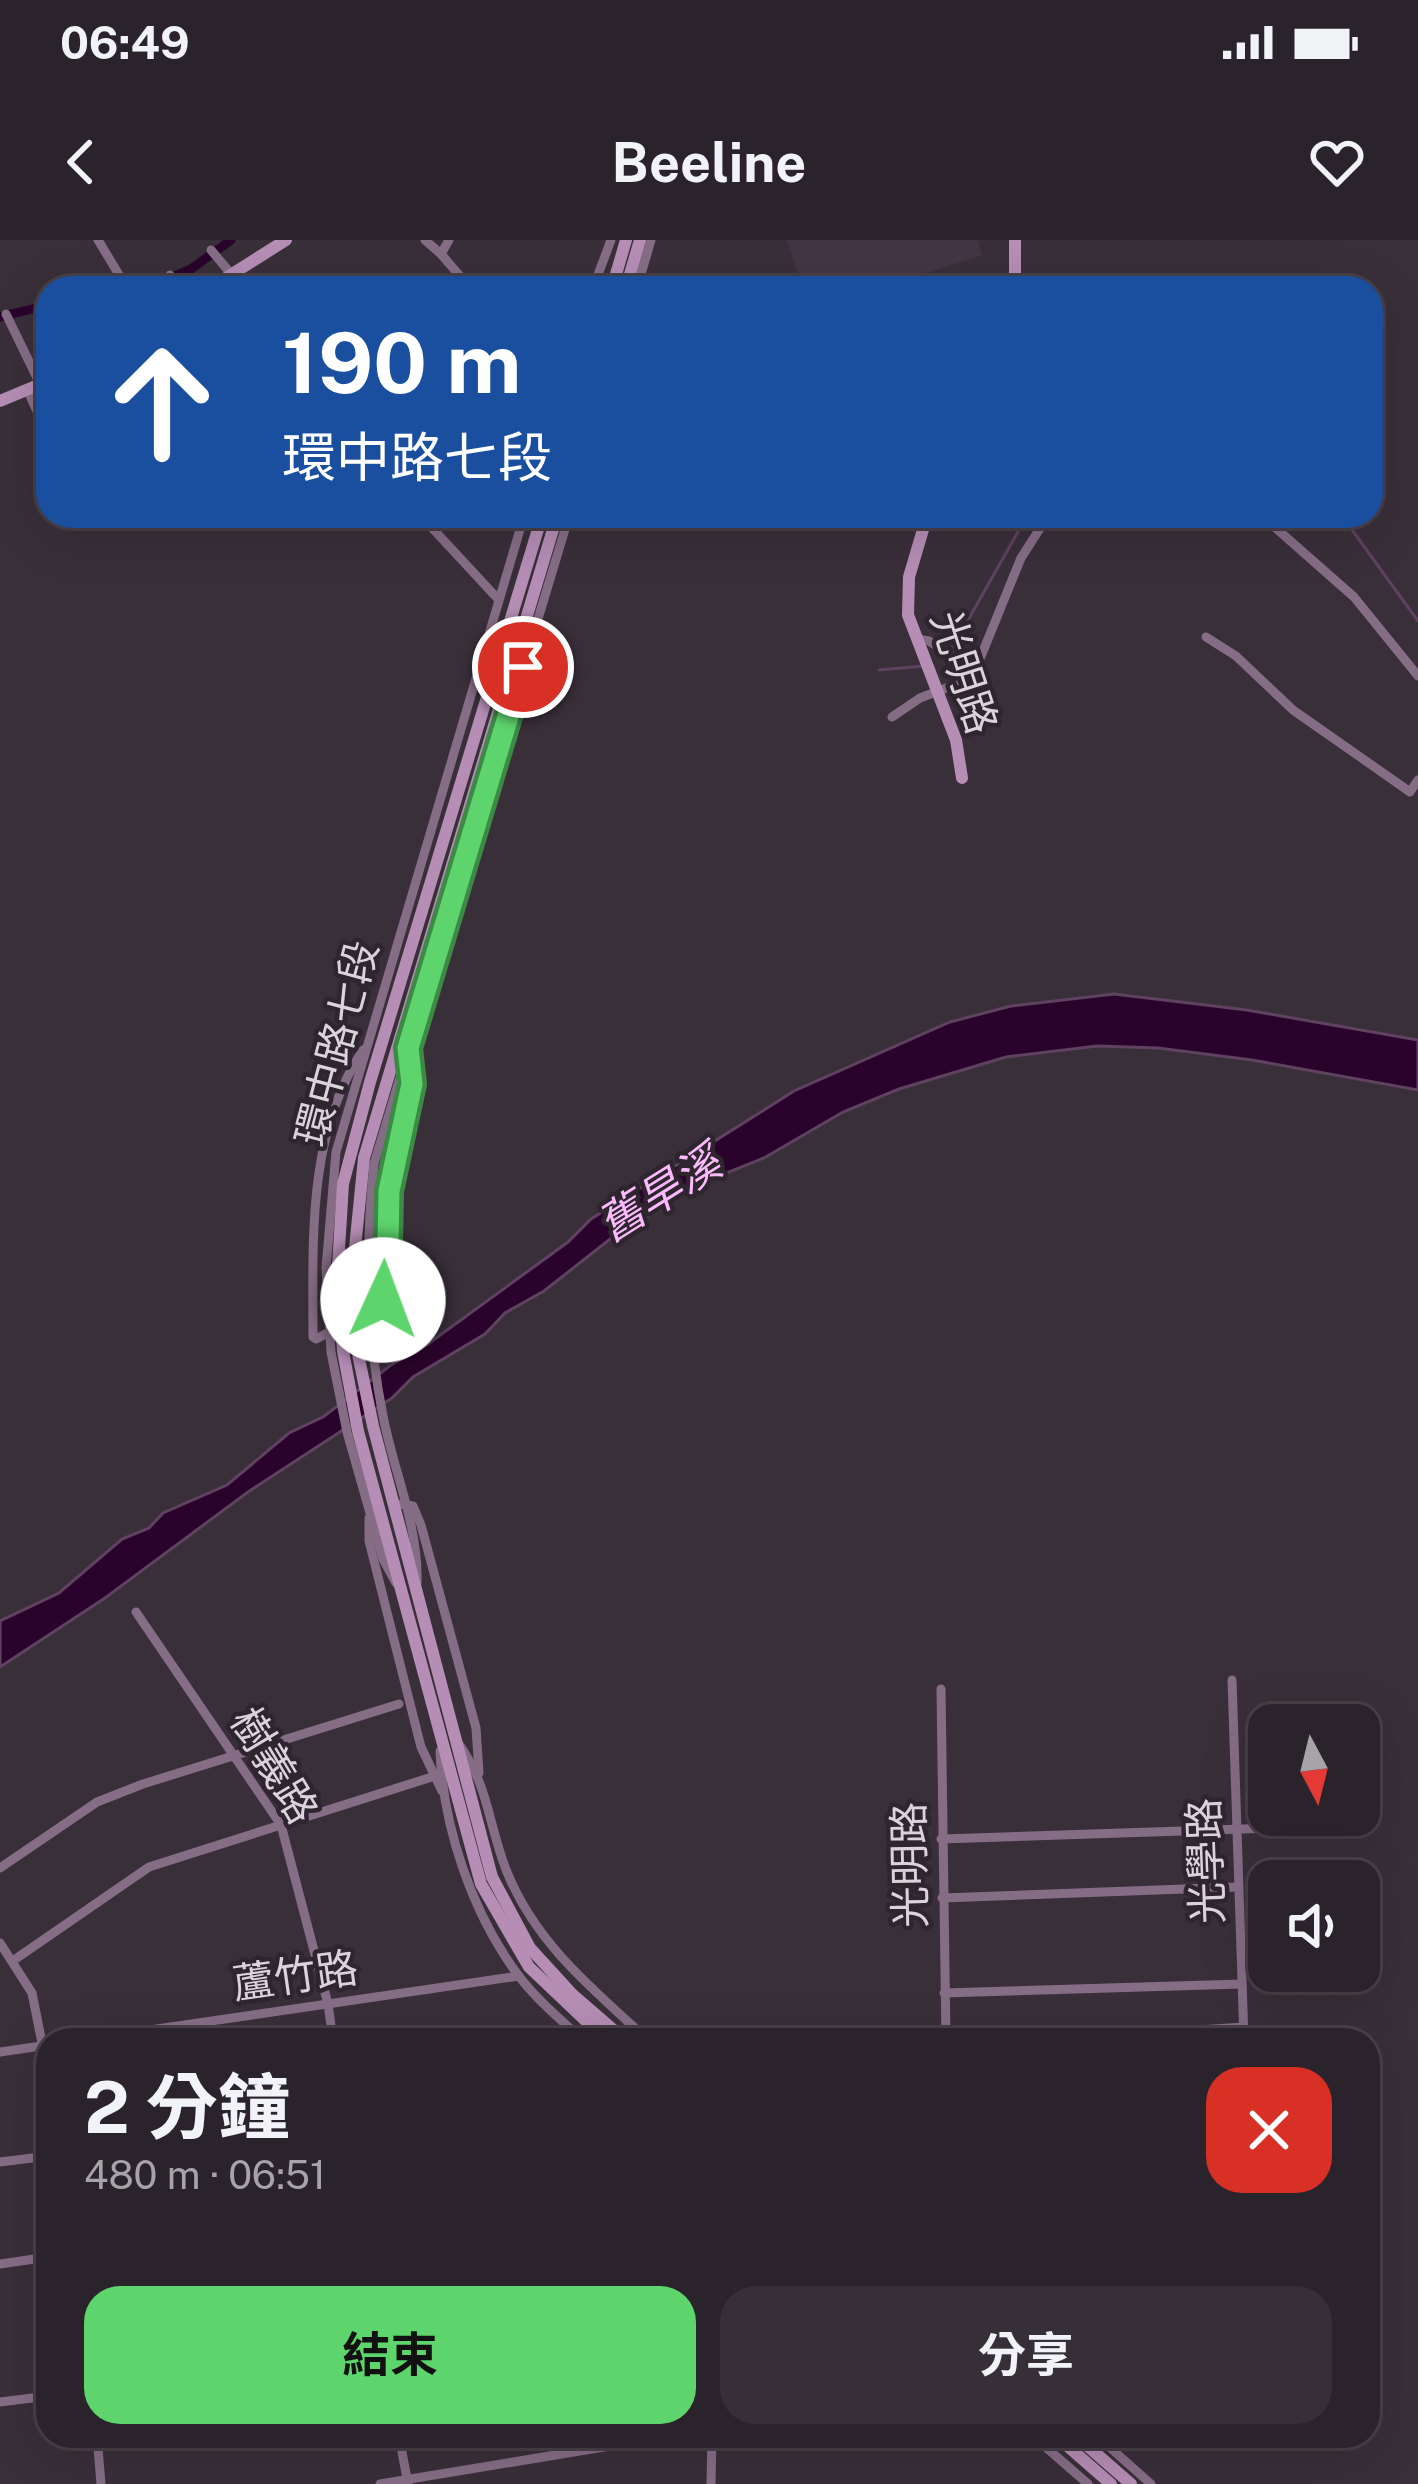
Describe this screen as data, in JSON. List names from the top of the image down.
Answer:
{
  "streets": {
    "street": [
      "光明路",
      "環中路七段",
      "樹義路",
      "光學路",
      "蘆竹路"
    ]
  },
  "crossings": [
    ["樹義路", "蘆竹路"]
  ],
  "water": ["舊旱溪"],
  "north": "bottom",
  "page": {
    "status": "06:49",
    "header": "Beeline",
    "turn": ["190 m", "環中路七段"],
    "heading": ["2 分鐘", "480 m · 06:51"],
    "buttons": ["結束", "分享"]
  }
}
